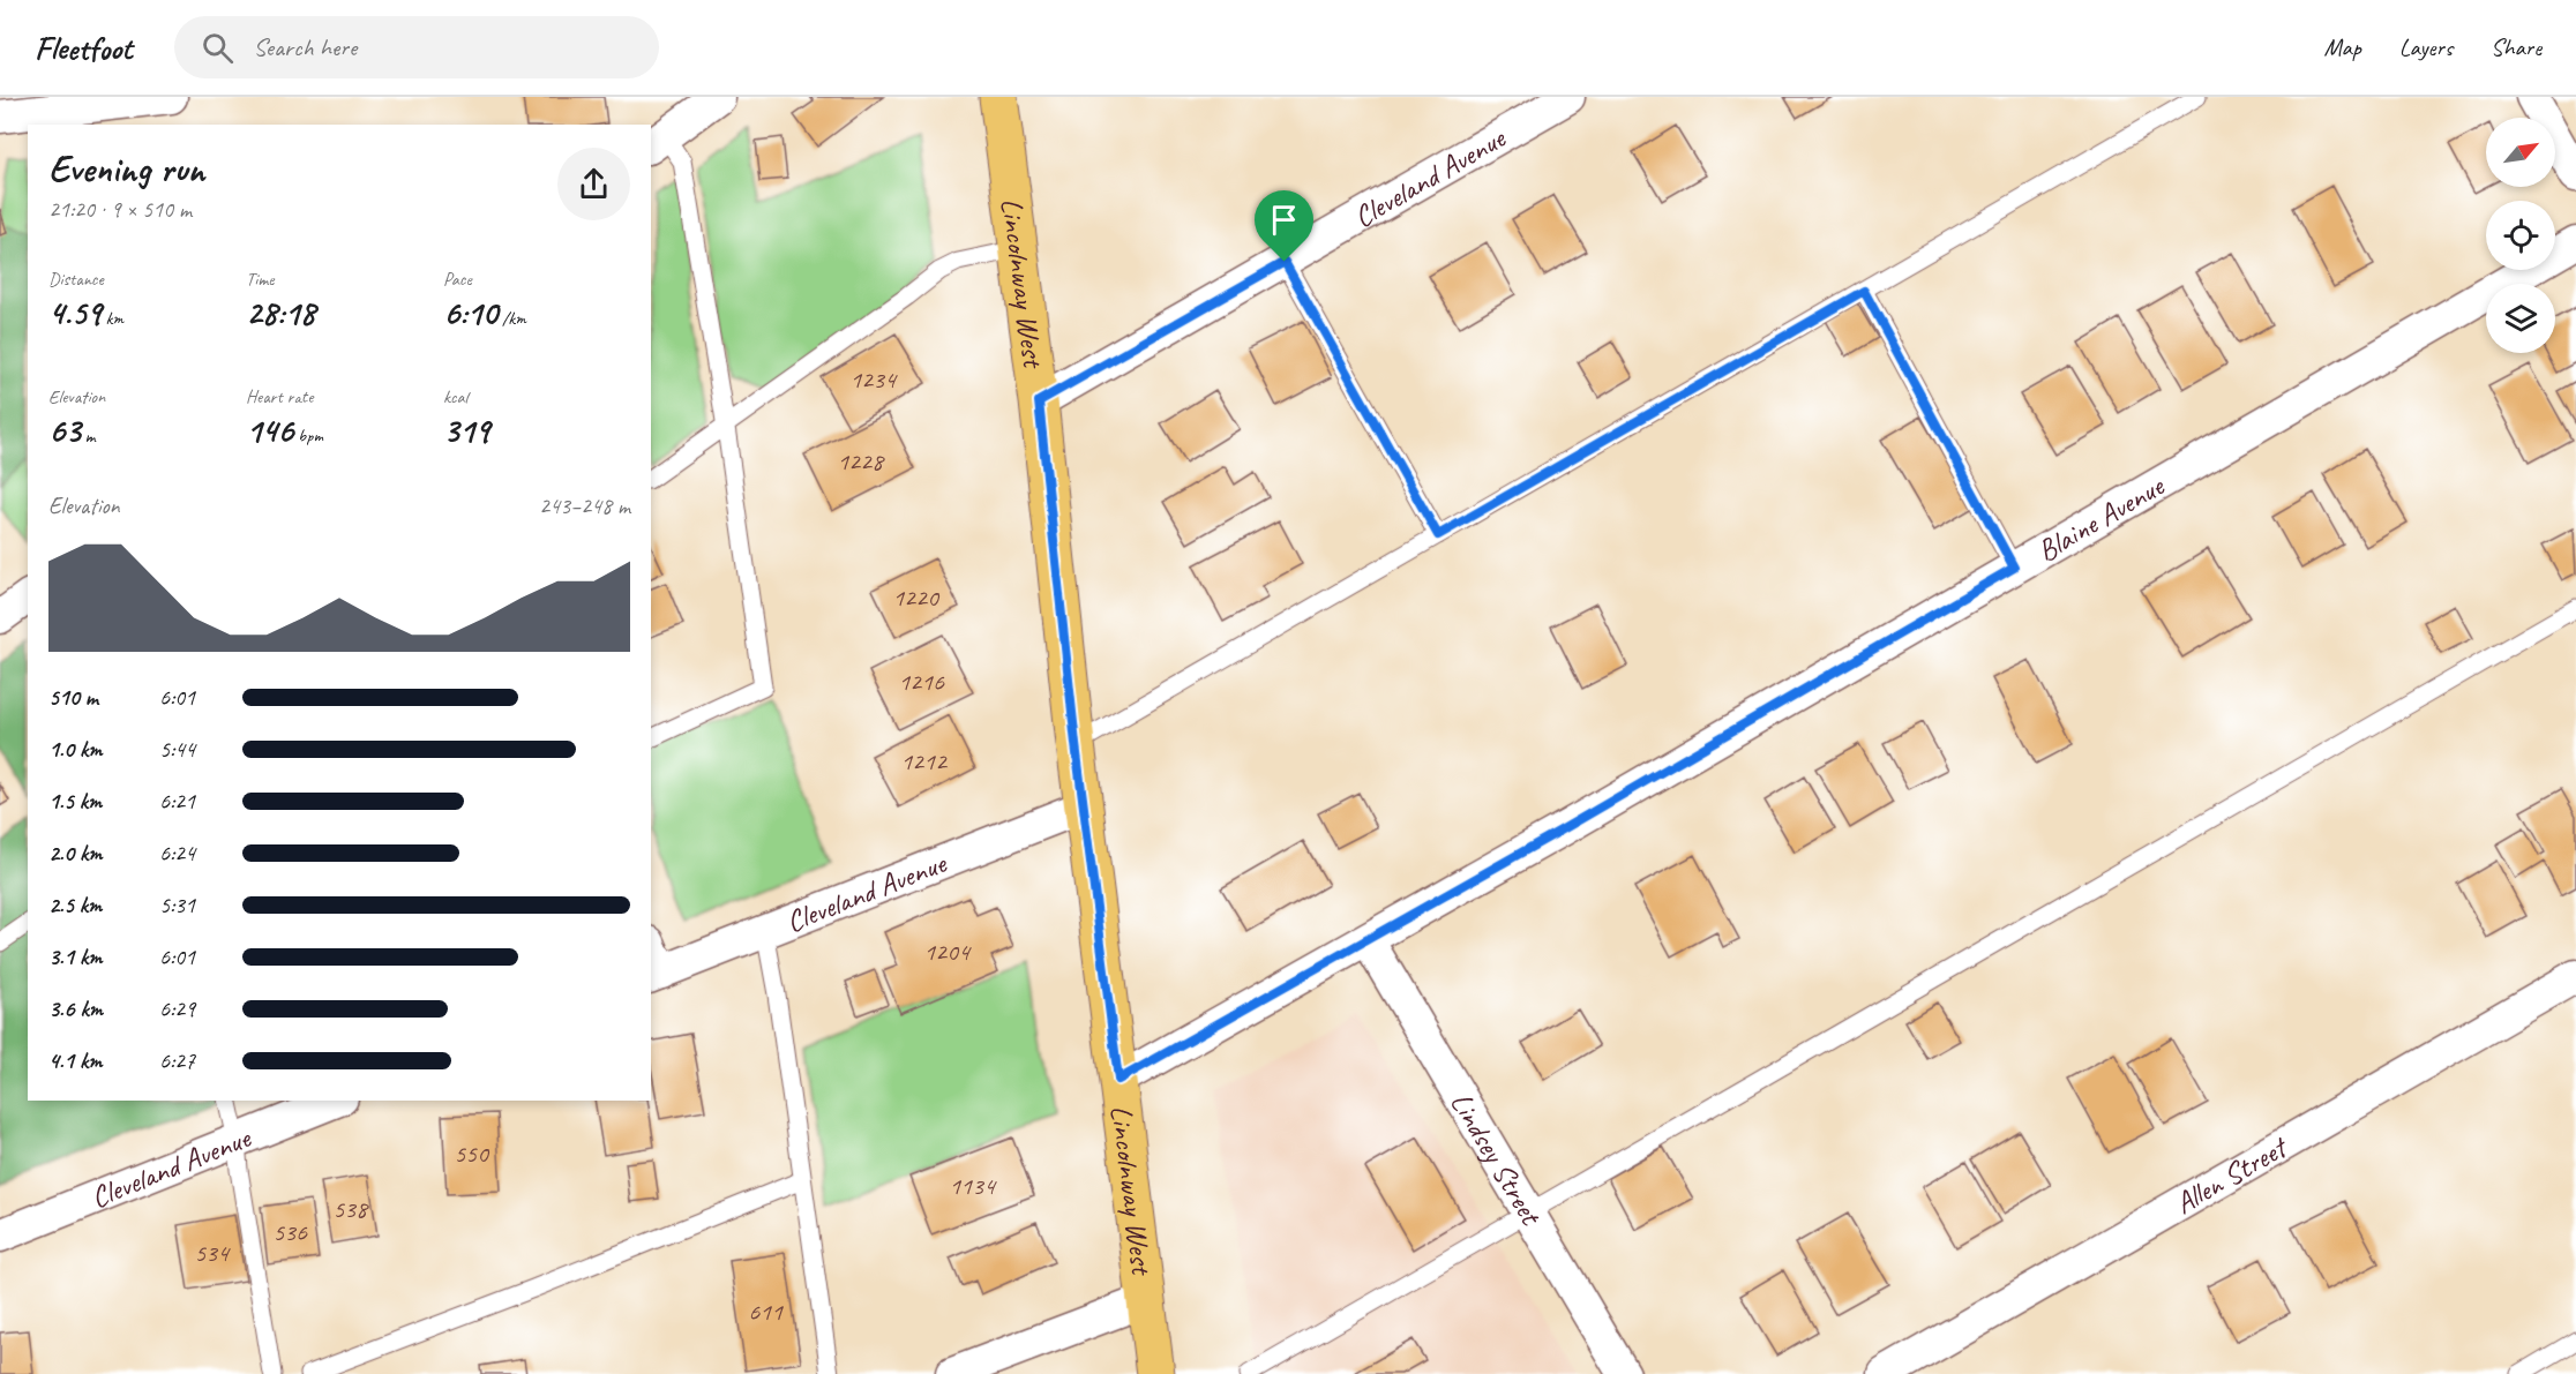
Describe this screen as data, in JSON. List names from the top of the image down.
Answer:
{
  "streets": {
    "main road": ["Lincolnway West"],
    "street": [
      "Cleveland Avenue",
      "Blaine Avenue",
      "Lindsey Street",
      "Allen Street"
    ]
  },
  "crossings": [
    ["Cleveland Avenue", "Lincolnway West"],
    ["Lincolnway West", "Blaine Avenue"],
    ["Blaine Avenue", "Lindsey Street"]
  ],
  "house_numbers": [
    "1234",
    "1228",
    "1220",
    "1216",
    "1212",
    "1204",
    "550",
    "1134",
    "538",
    "536",
    "534",
    "611"
  ],
  "north": "top right",
  "page": {
    "header": "Fleetfoot",
    "search": "Search here",
    "nav": ["Map", "Layers", "Share"],
    "heading": ["Evening run", "21:20 · 9 × 510 m"],
    "stats": [
      ["Distance", "4.59 km"],
      ["Time", "28:18"],
      ["Pace", "6:10 /km"],
      ["Elevation", "63 m"],
      ["Heart rate", "146 bpm"],
      ["kcal", "319"]
    ],
    "chart": ["Elevation", "243–248 m"],
    "list": [
      {
        "name": "510 m",
        "note": "6:01"
      },
      {
        "name": "1.0 km",
        "note": "5:44"
      },
      {
        "name": "1.5 km",
        "note": "6:21"
      },
      {
        "name": "2.0 km",
        "note": "6:24"
      },
      {
        "name": "2.5 km",
        "note": "5:31"
      },
      {
        "name": "3.1 km",
        "note": "6:01"
      },
      {
        "name": "3.6 km",
        "note": "6:29"
      },
      {
        "name": "4.1 km",
        "note": "6:27"
      }
    ]
  }
}
